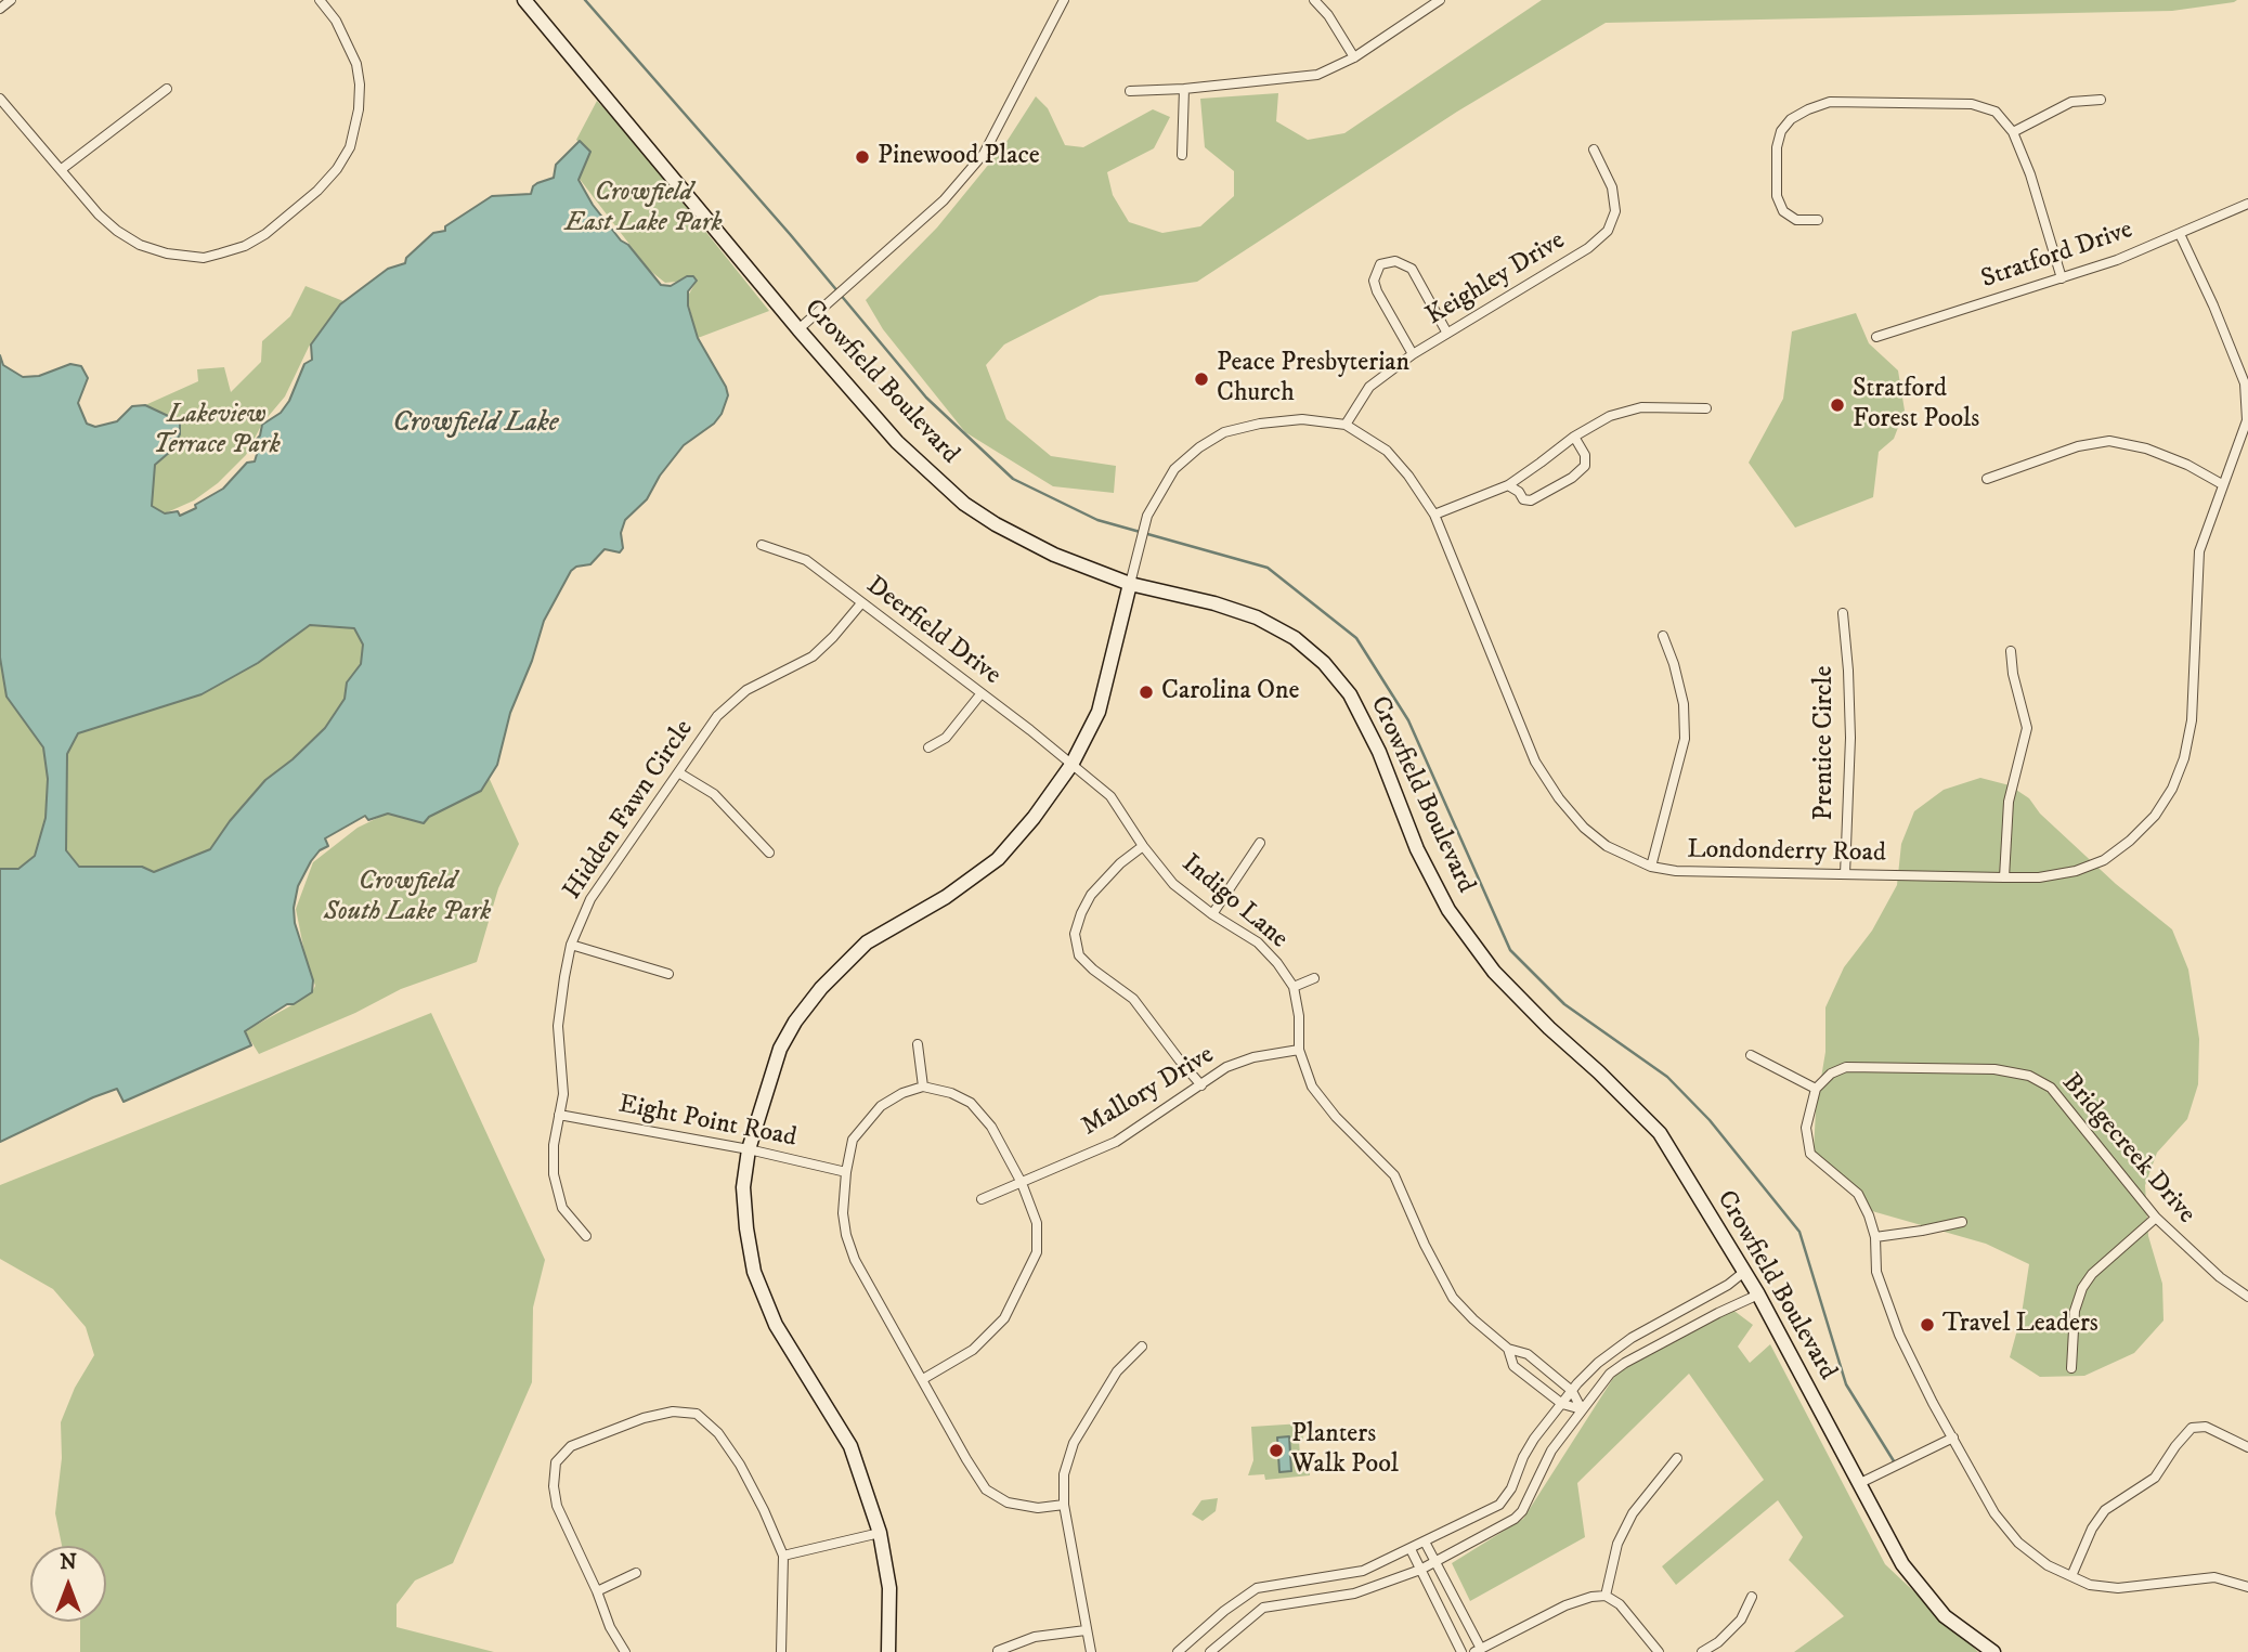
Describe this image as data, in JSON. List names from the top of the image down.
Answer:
{
  "streets": {
    "main road": ["Crowfield Boulevard"],
    "street": [
      "Stratford Drive",
      "Keighley Drive",
      "Deerfield Drive",
      "Prentice Circle",
      "Hidden Fawn Circle",
      "Londonderry Road",
      "Indigo Lane",
      "Mallory Drive",
      "Eight Point Road",
      "Bridgecreek Drive"
    ]
  },
  "crossings": [
    ["Stratford Drive", "Londonderry Road"],
    ["Keighley Drive", "Londonderry Road"],
    ["Crowfield Boulevard", "Londonderry Road"],
    ["Deerfield Drive", "Hidden Fawn Circle"],
    ["Deerfield Drive", "Indigo Lane"],
    ["Prentice Circle", "Londonderry Road"],
    ["Hidden Fawn Circle", "Eight Point Road"],
    ["Indigo Lane", "Mallory Drive"],
    ["Mallory Drive", "Eight Point Road"]
  ],
  "water": ["Crowfield Lake"],
  "parks": ["Crowfield East Lake Park", "Lakeview Terrace Park", "Crowfield South Lake Park"],
  "places": [
    "Pinewood Place",
    "Peace Presbyterian Church",
    "Stratford Forest Pools",
    "Carolina One",
    "Travel Leaders",
    "Planters Walk Pool"
  ],
  "north": "top"
}
